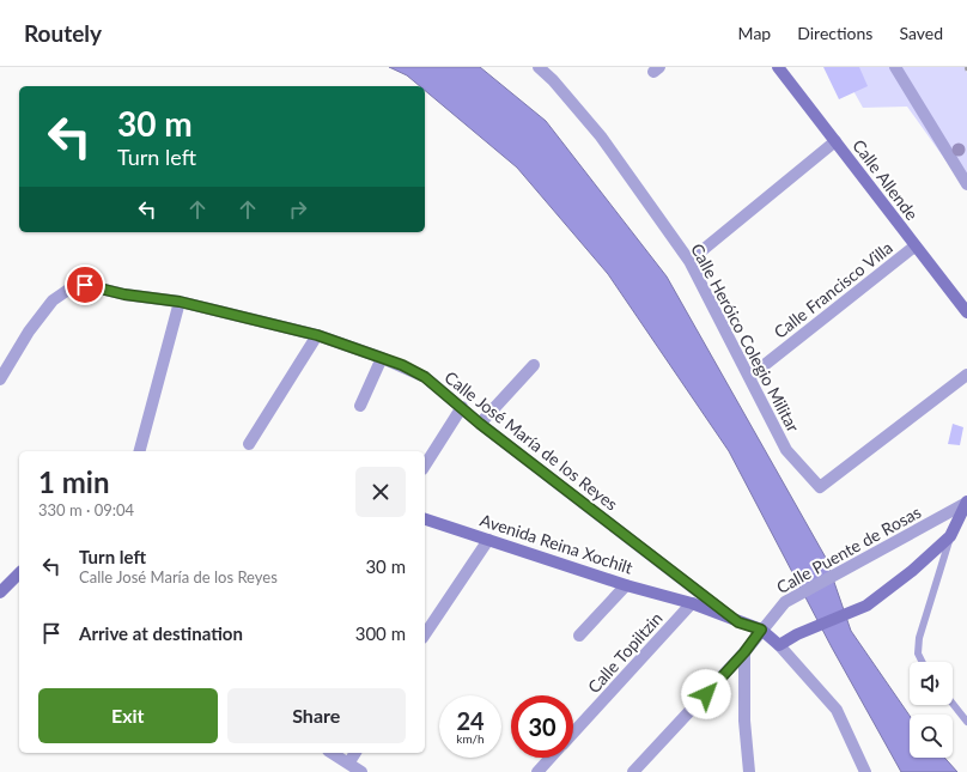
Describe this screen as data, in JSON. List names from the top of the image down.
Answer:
{
  "streets": {
    "main road": ["Calle Allende", "Avenida Reina Xochilt", "Calle Puente de Rosas"],
    "street": [
      "Calle Francisco Villa",
      "Calle Heróico Colegio Militar",
      "Calle José María de los Reyes",
      "Calle Topiltzin"
    ]
  },
  "crossings": [
    ["Calle Allende", "Calle Francisco Villa"],
    ["Calle Francisco Villa", "Calle Heróico Colegio Militar"],
    ["Calle José María de los Reyes", "Avenida Reina Xochilt"],
    ["Avenida Reina Xochilt", "Calle Puente de Rosas"],
    ["Avenida Reina Xochilt", "Calle Topiltzin"]
  ],
  "page": {
    "header": "Routely",
    "nav": ["Map", "Directions", "Saved"],
    "turn": ["30 m", "Turn left"],
    "heading": ["1 min", "330 m · 09:04"],
    "list": [
      {
        "name": "Turn left",
        "note": "Calle José María de los Reyes",
        "value": "30 m"
      },
      {
        "name": "Arrive at destination",
        "value": "300 m"
      }
    ],
    "buttons": ["Exit", "Share"],
    "speed": "24 km/h",
    "limit": "30"
  }
}
